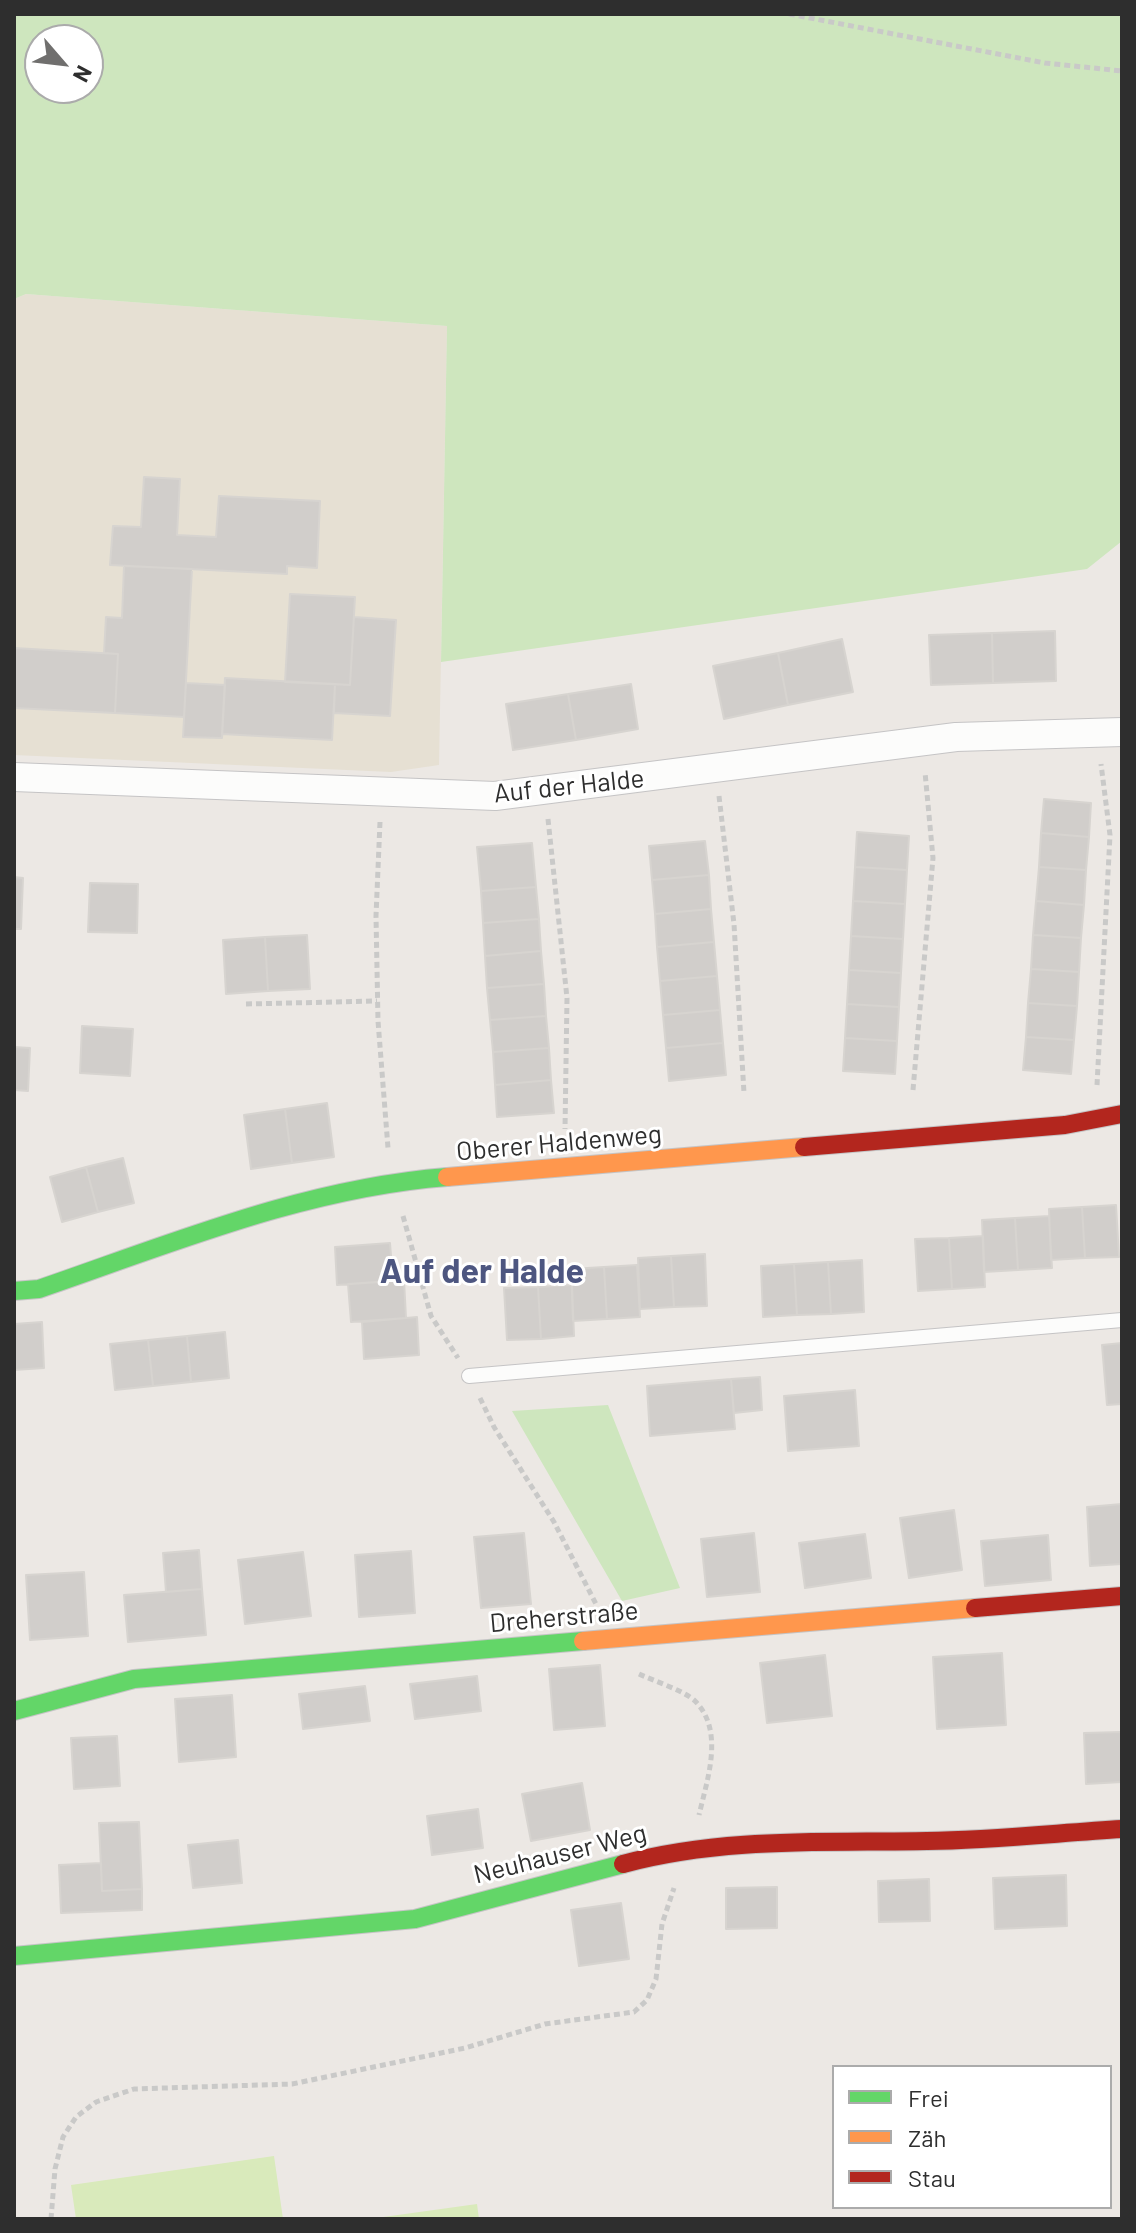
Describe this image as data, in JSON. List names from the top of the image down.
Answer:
{
  "streets": {
    "street": [
      "Auf der Halde",
      "Oberer Haldenweg",
      "Dreherstraße",
      "Neuhauser Weg"
    ]
  },
  "districts": ["Auf der Halde"],
  "legend": ["Frei", "Zäh", "Stau"],
  "north": "bottom right"
}
